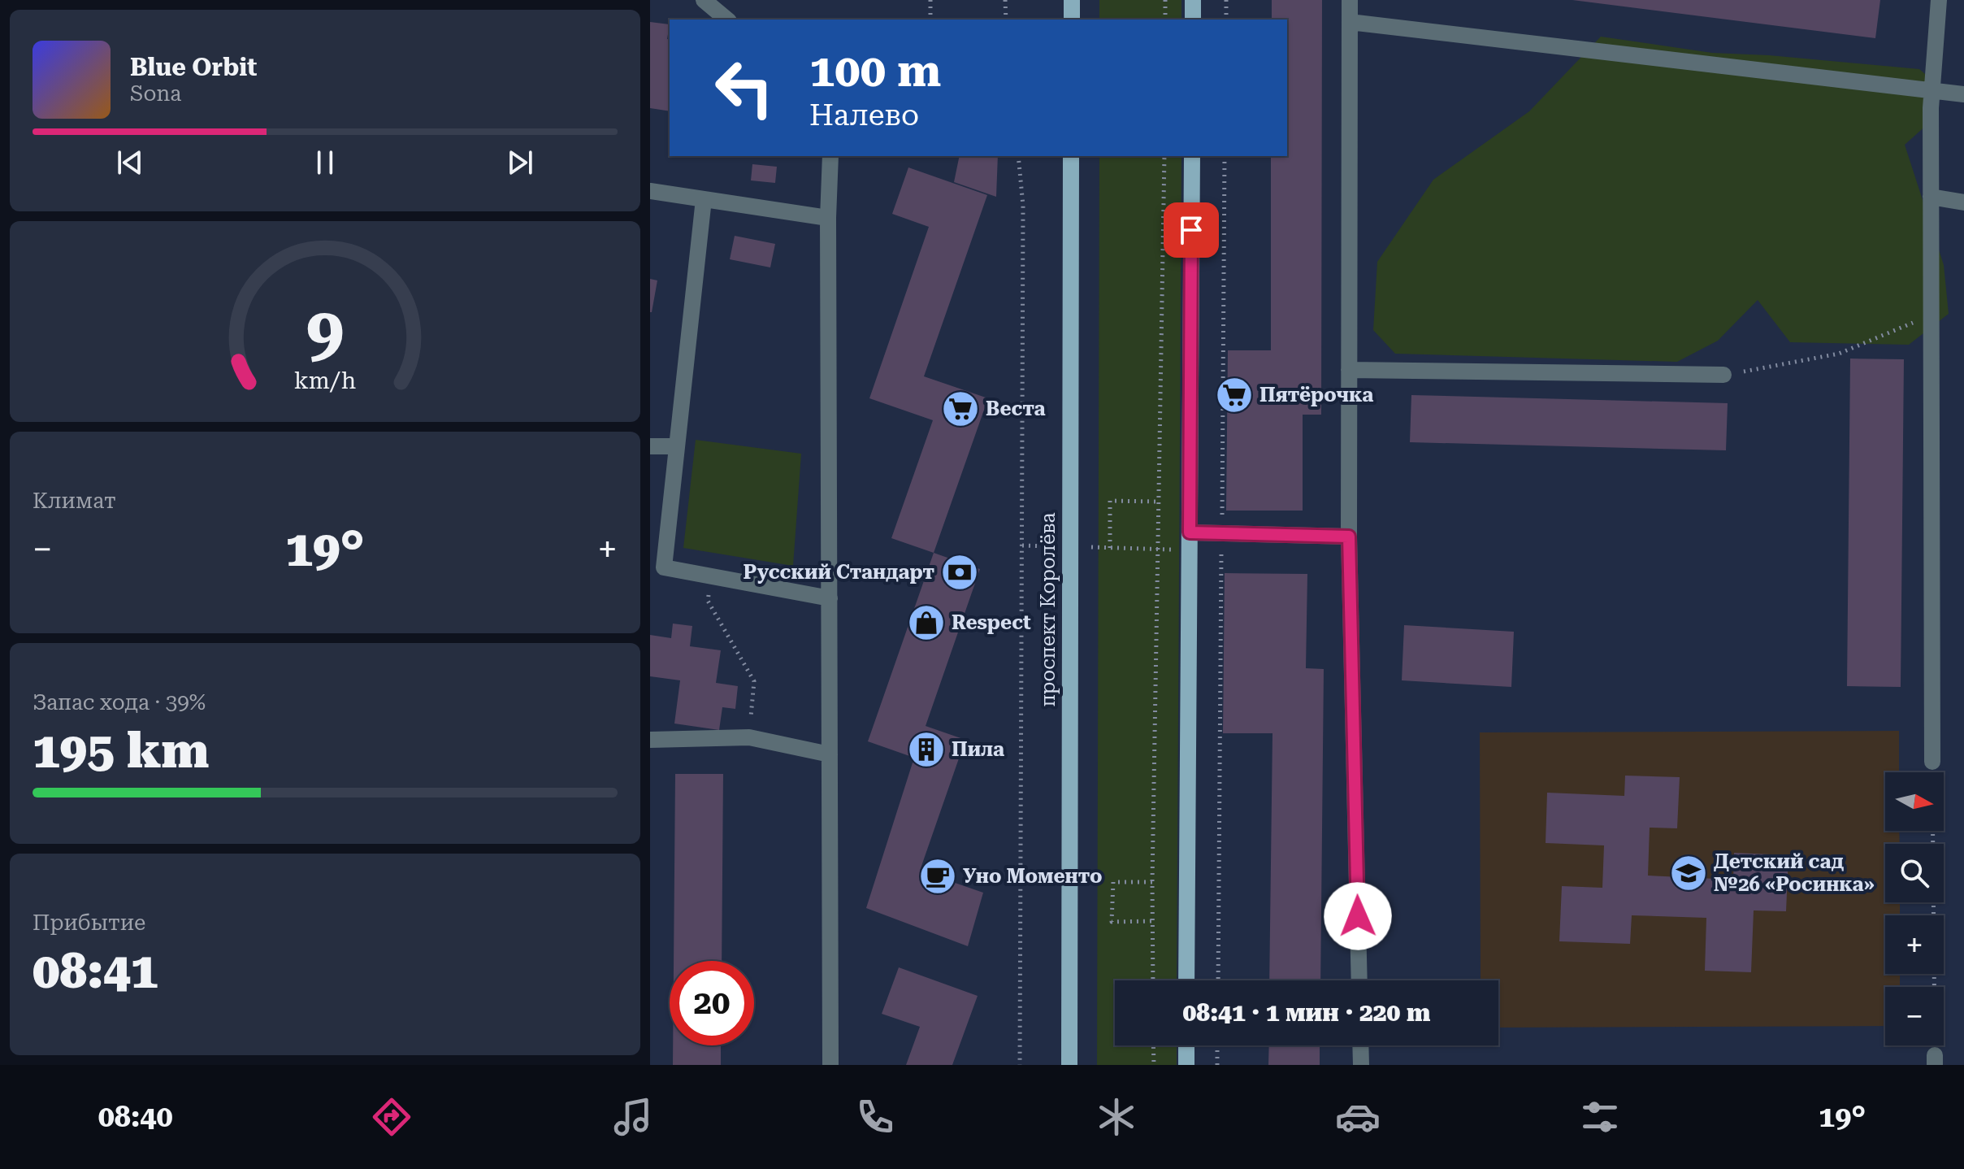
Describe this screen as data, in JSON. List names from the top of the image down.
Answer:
{
  "streets": {
    "main road": ["проспект Королёва"]
  },
  "places": {
    "supermarket": ["Пятёрочка", "Веста"],
    "bank": ["Русский Стандарт"],
    "shop": ["Respect"],
    "building": ["Пила"],
    "school or university": ["Детский сад №26 «Росинка»"],
    "cafe": ["Уно Моменто"]
  },
  "north": "right",
  "page": {
    "turn": ["100 m", "Налево"],
    "song": ["Blue Orbit", "Sona"],
    "tile": [
      "Климат",
      ["Запас хода · 39%", "195 km"],
      ["Прибытие", "08:41"]
    ],
    "heat": ["−", "19°", "+"],
    "map_buttons": ["+", "−"],
    "limit": "20",
    "trip": "08:41 · 1 мин · 220 m",
    "tabs": ["08:40", "19°"],
    "gauge": ["9", "km/h"]
  }
}
